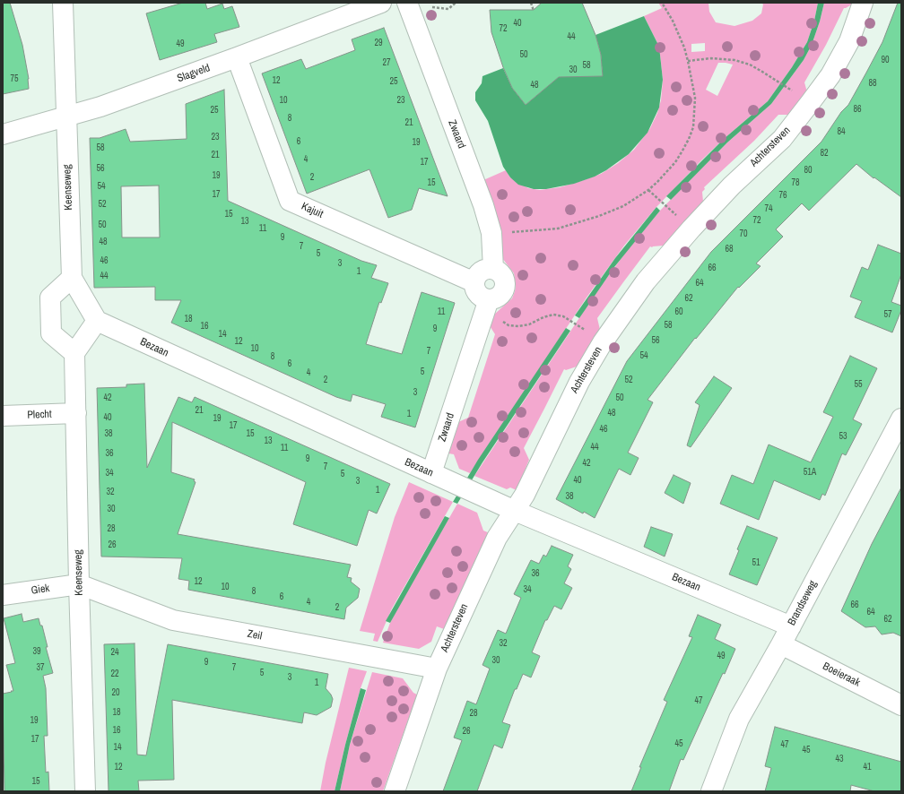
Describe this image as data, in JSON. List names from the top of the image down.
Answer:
{
  "streets": {
    "street": [
      "Slagveld",
      "Zwaard",
      "Achtersteven",
      "Keenseweg",
      "Kajuit",
      "Bezaan",
      "Plecht",
      "Giek",
      "Brandseweg",
      "Zeil",
      "Boeieraak"
    ]
  },
  "crossings": [
    ["Slagveld", "Keenseweg"],
    ["Slagveld", "Kajuit"],
    ["Zwaard", "Kajuit"],
    ["Zwaard", "Bezaan"],
    ["Achtersteven", "Bezaan"],
    ["Achtersteven", "Zeil"],
    ["Keenseweg", "Plecht"],
    ["Keenseweg", "Giek"],
    ["Keenseweg", "Zeil"],
    ["Bezaan", "Brandseweg"],
    ["Giek", "Zeil"],
    ["Brandseweg", "Boeieraak"]
  ],
  "house_numbers": [
    "40",
    "72",
    "44",
    "29",
    "49",
    "50",
    "90",
    "27",
    "58",
    "30",
    "75",
    "12",
    "25",
    "88",
    "48",
    "10",
    "23",
    "86",
    "25",
    "8",
    "21",
    "84",
    "23",
    "6",
    "19",
    "58",
    "82",
    "21",
    "4",
    "17",
    "56",
    "80",
    "19",
    "2",
    "15",
    "78",
    "54",
    "17",
    "76",
    "52",
    "74",
    "15",
    "72",
    "13",
    "50",
    "11",
    "70",
    "9",
    "48",
    "7",
    "68",
    "5",
    "46",
    "3",
    "66",
    "1",
    "44",
    "64",
    "62",
    "11",
    "60",
    "57",
    "18",
    "58",
    "16",
    "9",
    "14",
    "56",
    "12",
    "10",
    "7",
    "54",
    "8",
    "6",
    "5",
    "4",
    "2",
    "52",
    "55",
    "3",
    "42",
    "50",
    "21",
    "48",
    "1",
    "40",
    "19",
    "17",
    "46",
    "38",
    "15",
    "53",
    "13",
    "44",
    "11",
    "36",
    "9",
    "42",
    "7",
    "51A",
    "34",
    "5",
    "40",
    "3",
    "1",
    "32",
    "38",
    "30",
    "28",
    "26",
    "51",
    "36",
    "12",
    "10",
    "34",
    "8",
    "6",
    "4",
    "66",
    "2",
    "64",
    "62",
    "32",
    "39",
    "24",
    "49",
    "30",
    "9",
    "37",
    "7",
    "5",
    "22",
    "3",
    "1",
    "20",
    "47",
    "18",
    "28",
    "19",
    "16",
    "26",
    "17",
    "45",
    "47",
    "14",
    "45",
    "43",
    "12",
    "41",
    "15"
  ]
}
